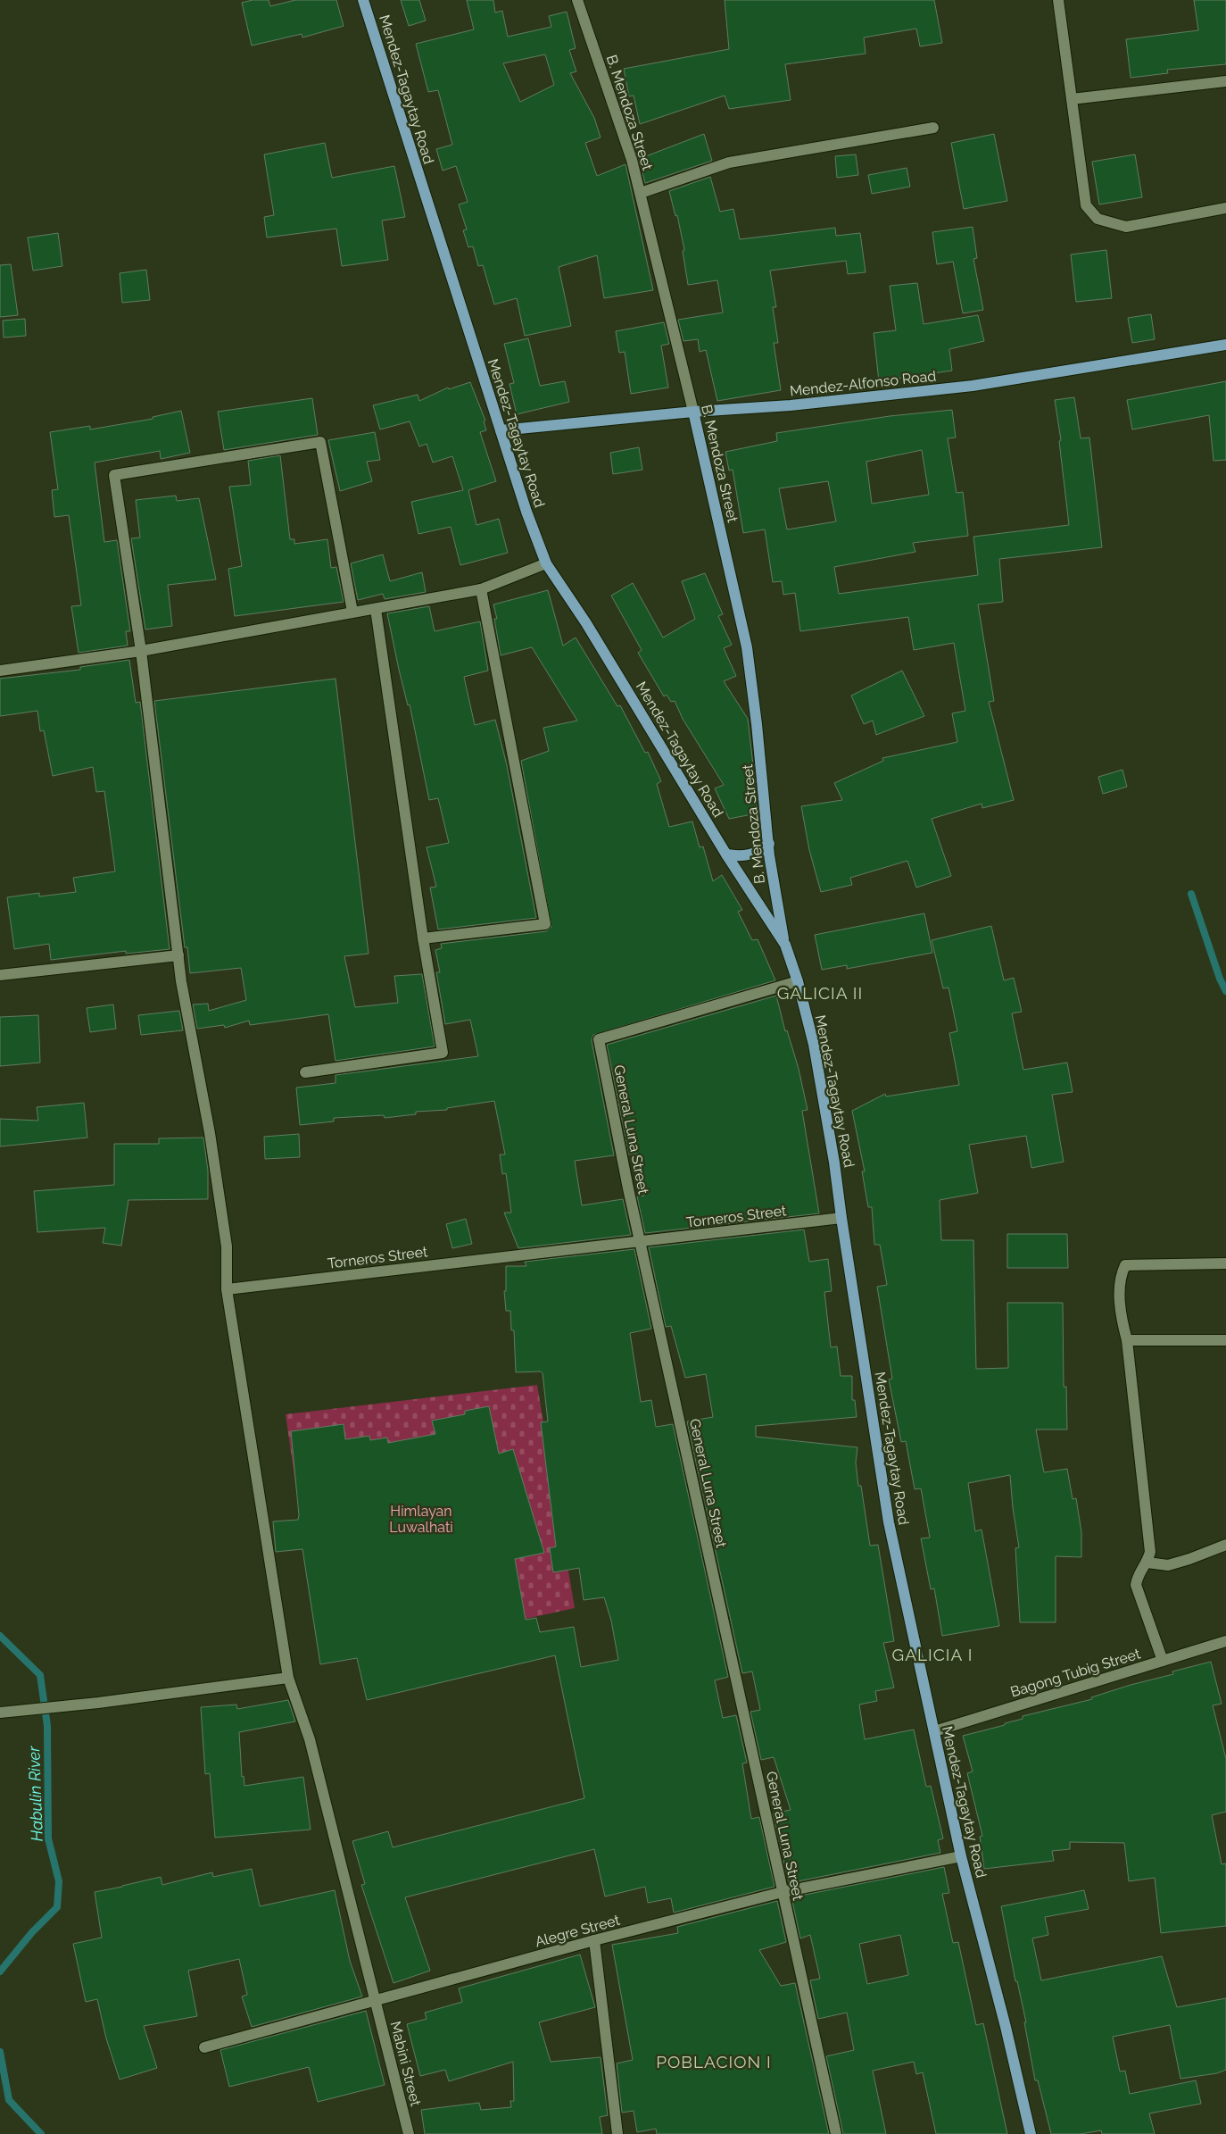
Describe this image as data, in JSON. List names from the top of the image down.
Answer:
{
  "streets": {
    "main road": ["Mendez-Tagaytay Road", "B. Mendoza Street", "Mendez-Alfonso Road"],
    "street": [
      "General Luna Street",
      "Torneros Street",
      "Bagong Tubig Street",
      "Alegre Street",
      "Mabini Street"
    ]
  },
  "crossings": [
    ["Mendez-Tagaytay Road", "B. Mendoza Street"],
    ["Mendez-Tagaytay Road", "Mendez-Alfonso Road"],
    ["Mendez-Tagaytay Road", "General Luna Street"],
    ["Mendez-Tagaytay Road", "Torneros Street"],
    ["Mendez-Tagaytay Road", "Bagong Tubig Street"],
    ["Mendez-Tagaytay Road", "Alegre Street"],
    ["B. Mendoza Street", "Mendez-Alfonso Road"],
    ["General Luna Street", "Torneros Street"],
    ["General Luna Street", "Alegre Street"],
    ["Torneros Street", "Mabini Street"],
    ["Alegre Street", "Mabini Street"]
  ],
  "districts": ["GALICIA II", "GALICIA I", "POBLACION I"],
  "water": ["Habulin River"],
  "parks": ["Himlayan Luwalhati"]
}
